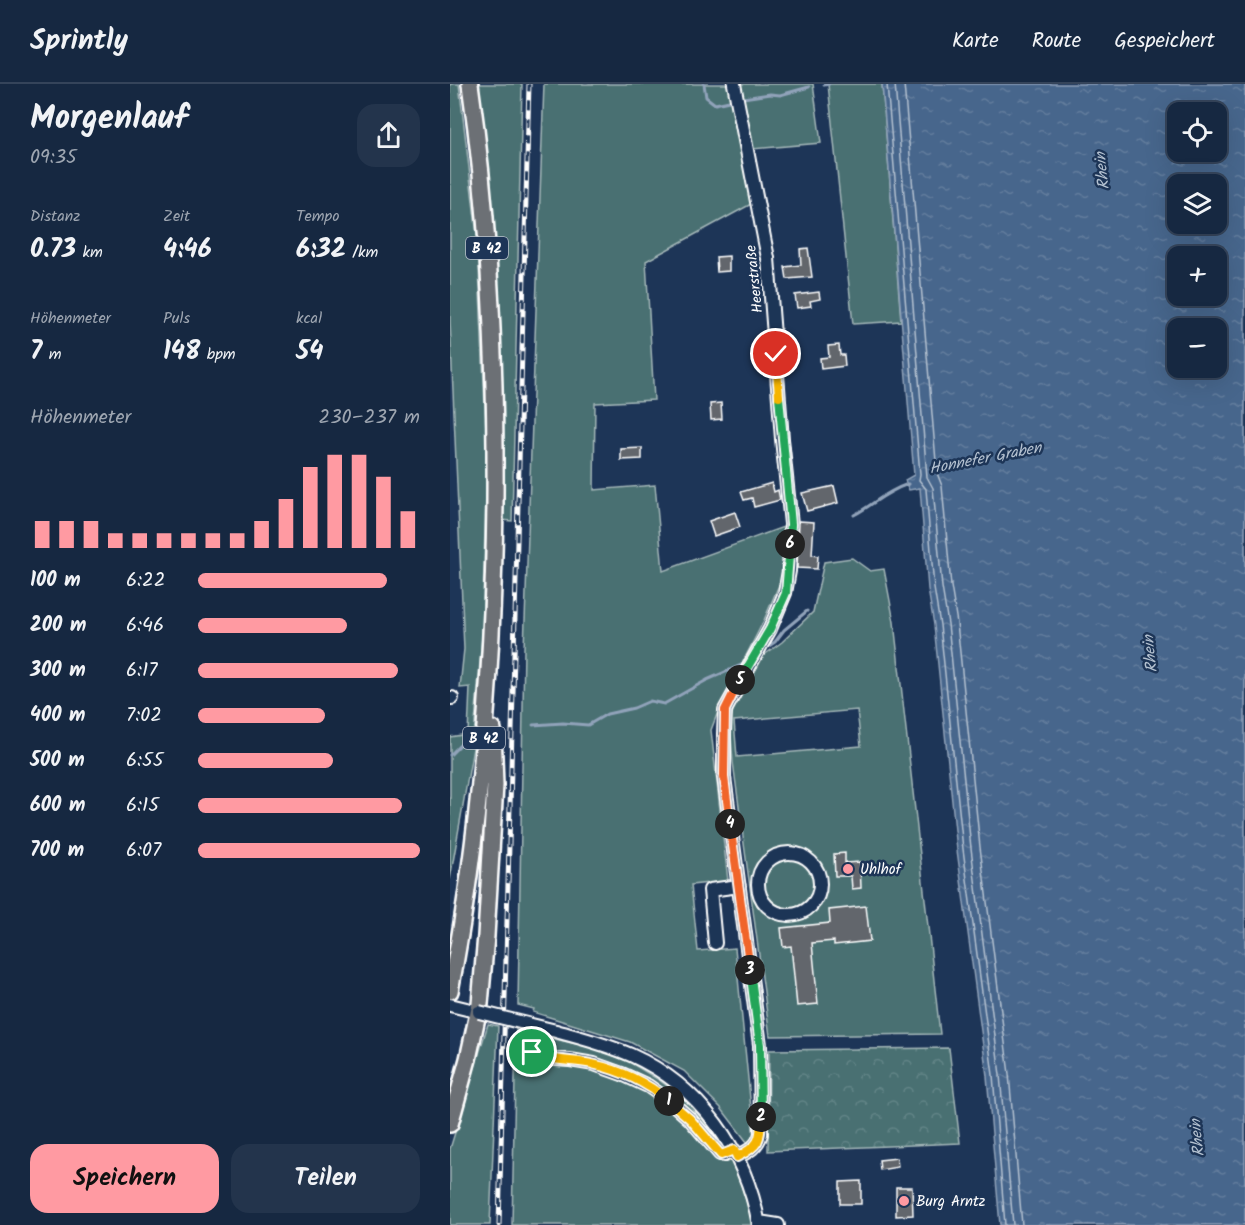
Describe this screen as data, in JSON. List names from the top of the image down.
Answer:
{
  "streets": {
    "main road": ["B 42"],
    "street": ["Heerstraße"]
  },
  "water": ["Rhein", "Honnefer Graben"],
  "places": ["Uhlhof", "Burg Arntz"],
  "page": {
    "header": "Sprintly",
    "nav": ["Karte", "Route", "Gespeichert"],
    "heading": ["Morgenlauf", "09:35"],
    "map_buttons": ["+", "−"],
    "stats": [
      ["Distanz", "0.73 km"],
      ["Zeit", "4:46"],
      ["Tempo", "6:32 /km"],
      ["Höhenmeter", "7 m"],
      ["Puls", "148 bpm"],
      ["kcal", "54"]
    ],
    "chart": ["Höhenmeter", "230–237 m"],
    "pins": [
      "6",
      "5",
      "4",
      "3",
      "1",
      "2"
    ],
    "list": [
      {
        "name": "100 m",
        "note": "6:22"
      },
      {
        "name": "200 m",
        "note": "6:46"
      },
      {
        "name": "300 m",
        "note": "6:17"
      },
      {
        "name": "400 m",
        "note": "7:02"
      },
      {
        "name": "500 m",
        "note": "6:55"
      },
      {
        "name": "600 m",
        "note": "6:15"
      },
      {
        "name": "700 m",
        "note": "6:07"
      }
    ],
    "buttons": ["Speichern", "Teilen"]
  }
}
